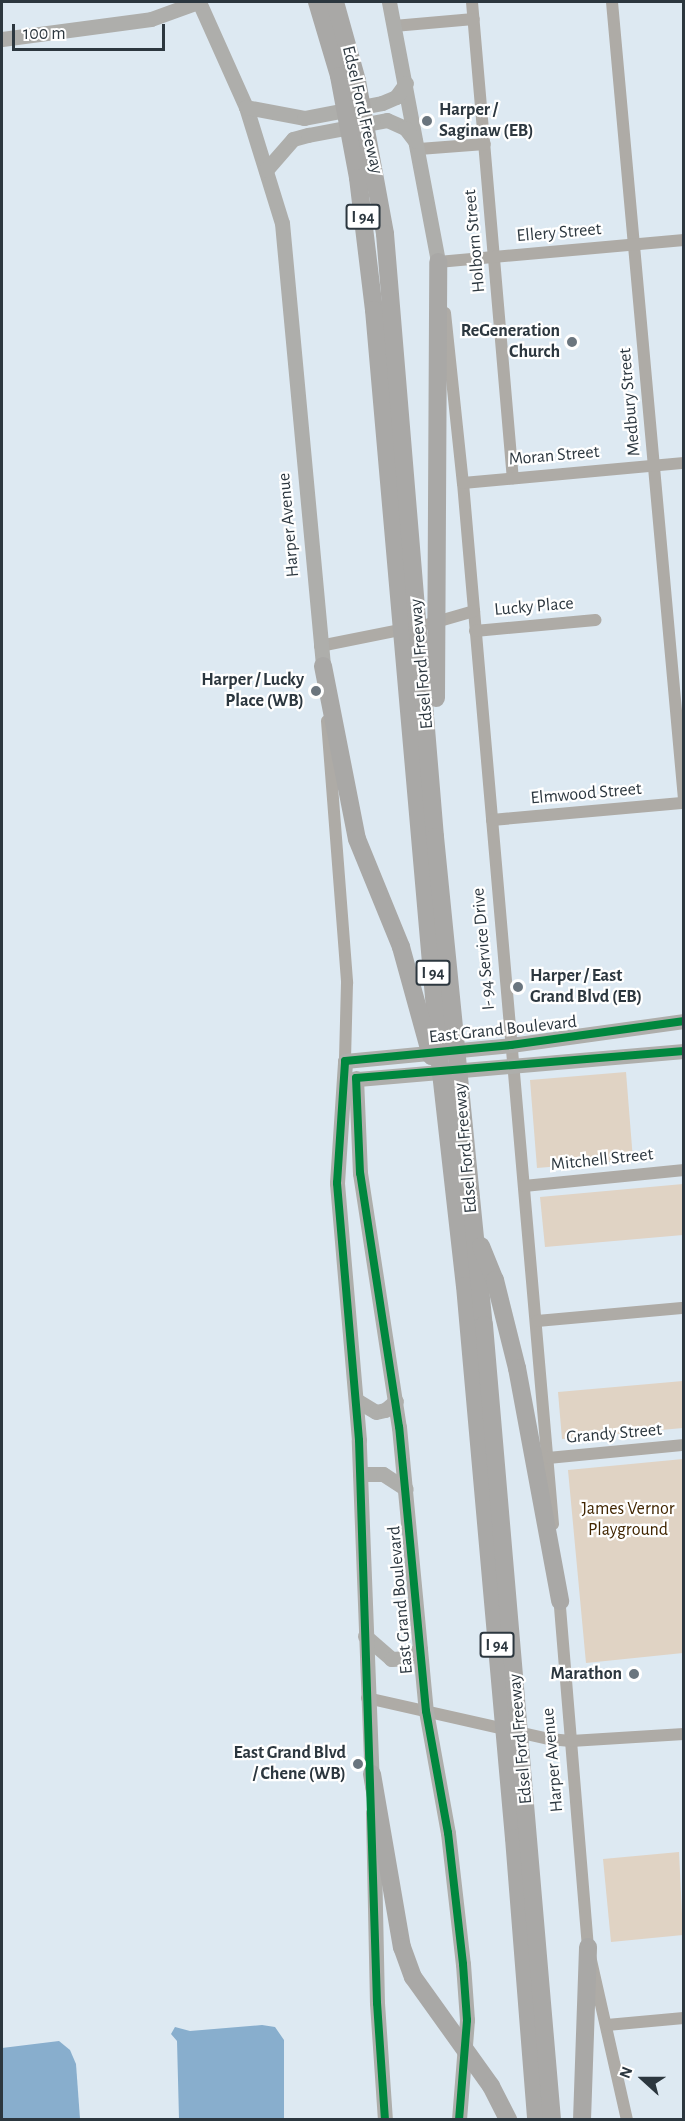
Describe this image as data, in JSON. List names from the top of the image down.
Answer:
{
  "streets": {
    "highway": ["Edsel Ford Freeway", "I 94"],
    "main road": ["Harper Avenue", "East Grand Boulevard"],
    "street": [
      "Ellery Street",
      "Holborn Street",
      "Medbury Street",
      "Moran Street",
      "Lucky Place",
      "Elmwood Street",
      "I- 94 Service Drive",
      "Mitchell Street",
      "Grandy Street"
    ]
  },
  "crossings": [
    ["Ellery Street", "Holborn Street"],
    ["Ellery Street", "Medbury Street"],
    ["Holborn Street", "Moran Street"],
    ["Medbury Street", "Moran Street"],
    ["Medbury Street", "Elmwood Street"],
    ["Harper Avenue", "Lucky Place"],
    ["Harper Avenue", "I- 94 Service Drive"],
    ["Harper Avenue", "East Grand Boulevard"],
    ["Harper Avenue", "Grandy Street"],
    ["Lucky Place", "I- 94 Service Drive"],
    ["Elmwood Street", "I- 94 Service Drive"],
    ["I- 94 Service Drive", "East Grand Boulevard"],
    ["I- 94 Service Drive", "Mitchell Street"]
  ],
  "parks": ["James Vernor Playground"],
  "places": [
    "Harper / Saginaw (EB)",
    "ReGeneration Church",
    "Harper / Lucky Place (WB)",
    "Harper / East Grand Blvd (EB)",
    "Marathon",
    "East Grand Blvd / Chene (WB)"
  ],
  "scale_bar": "100 m",
  "north": "left"
}
